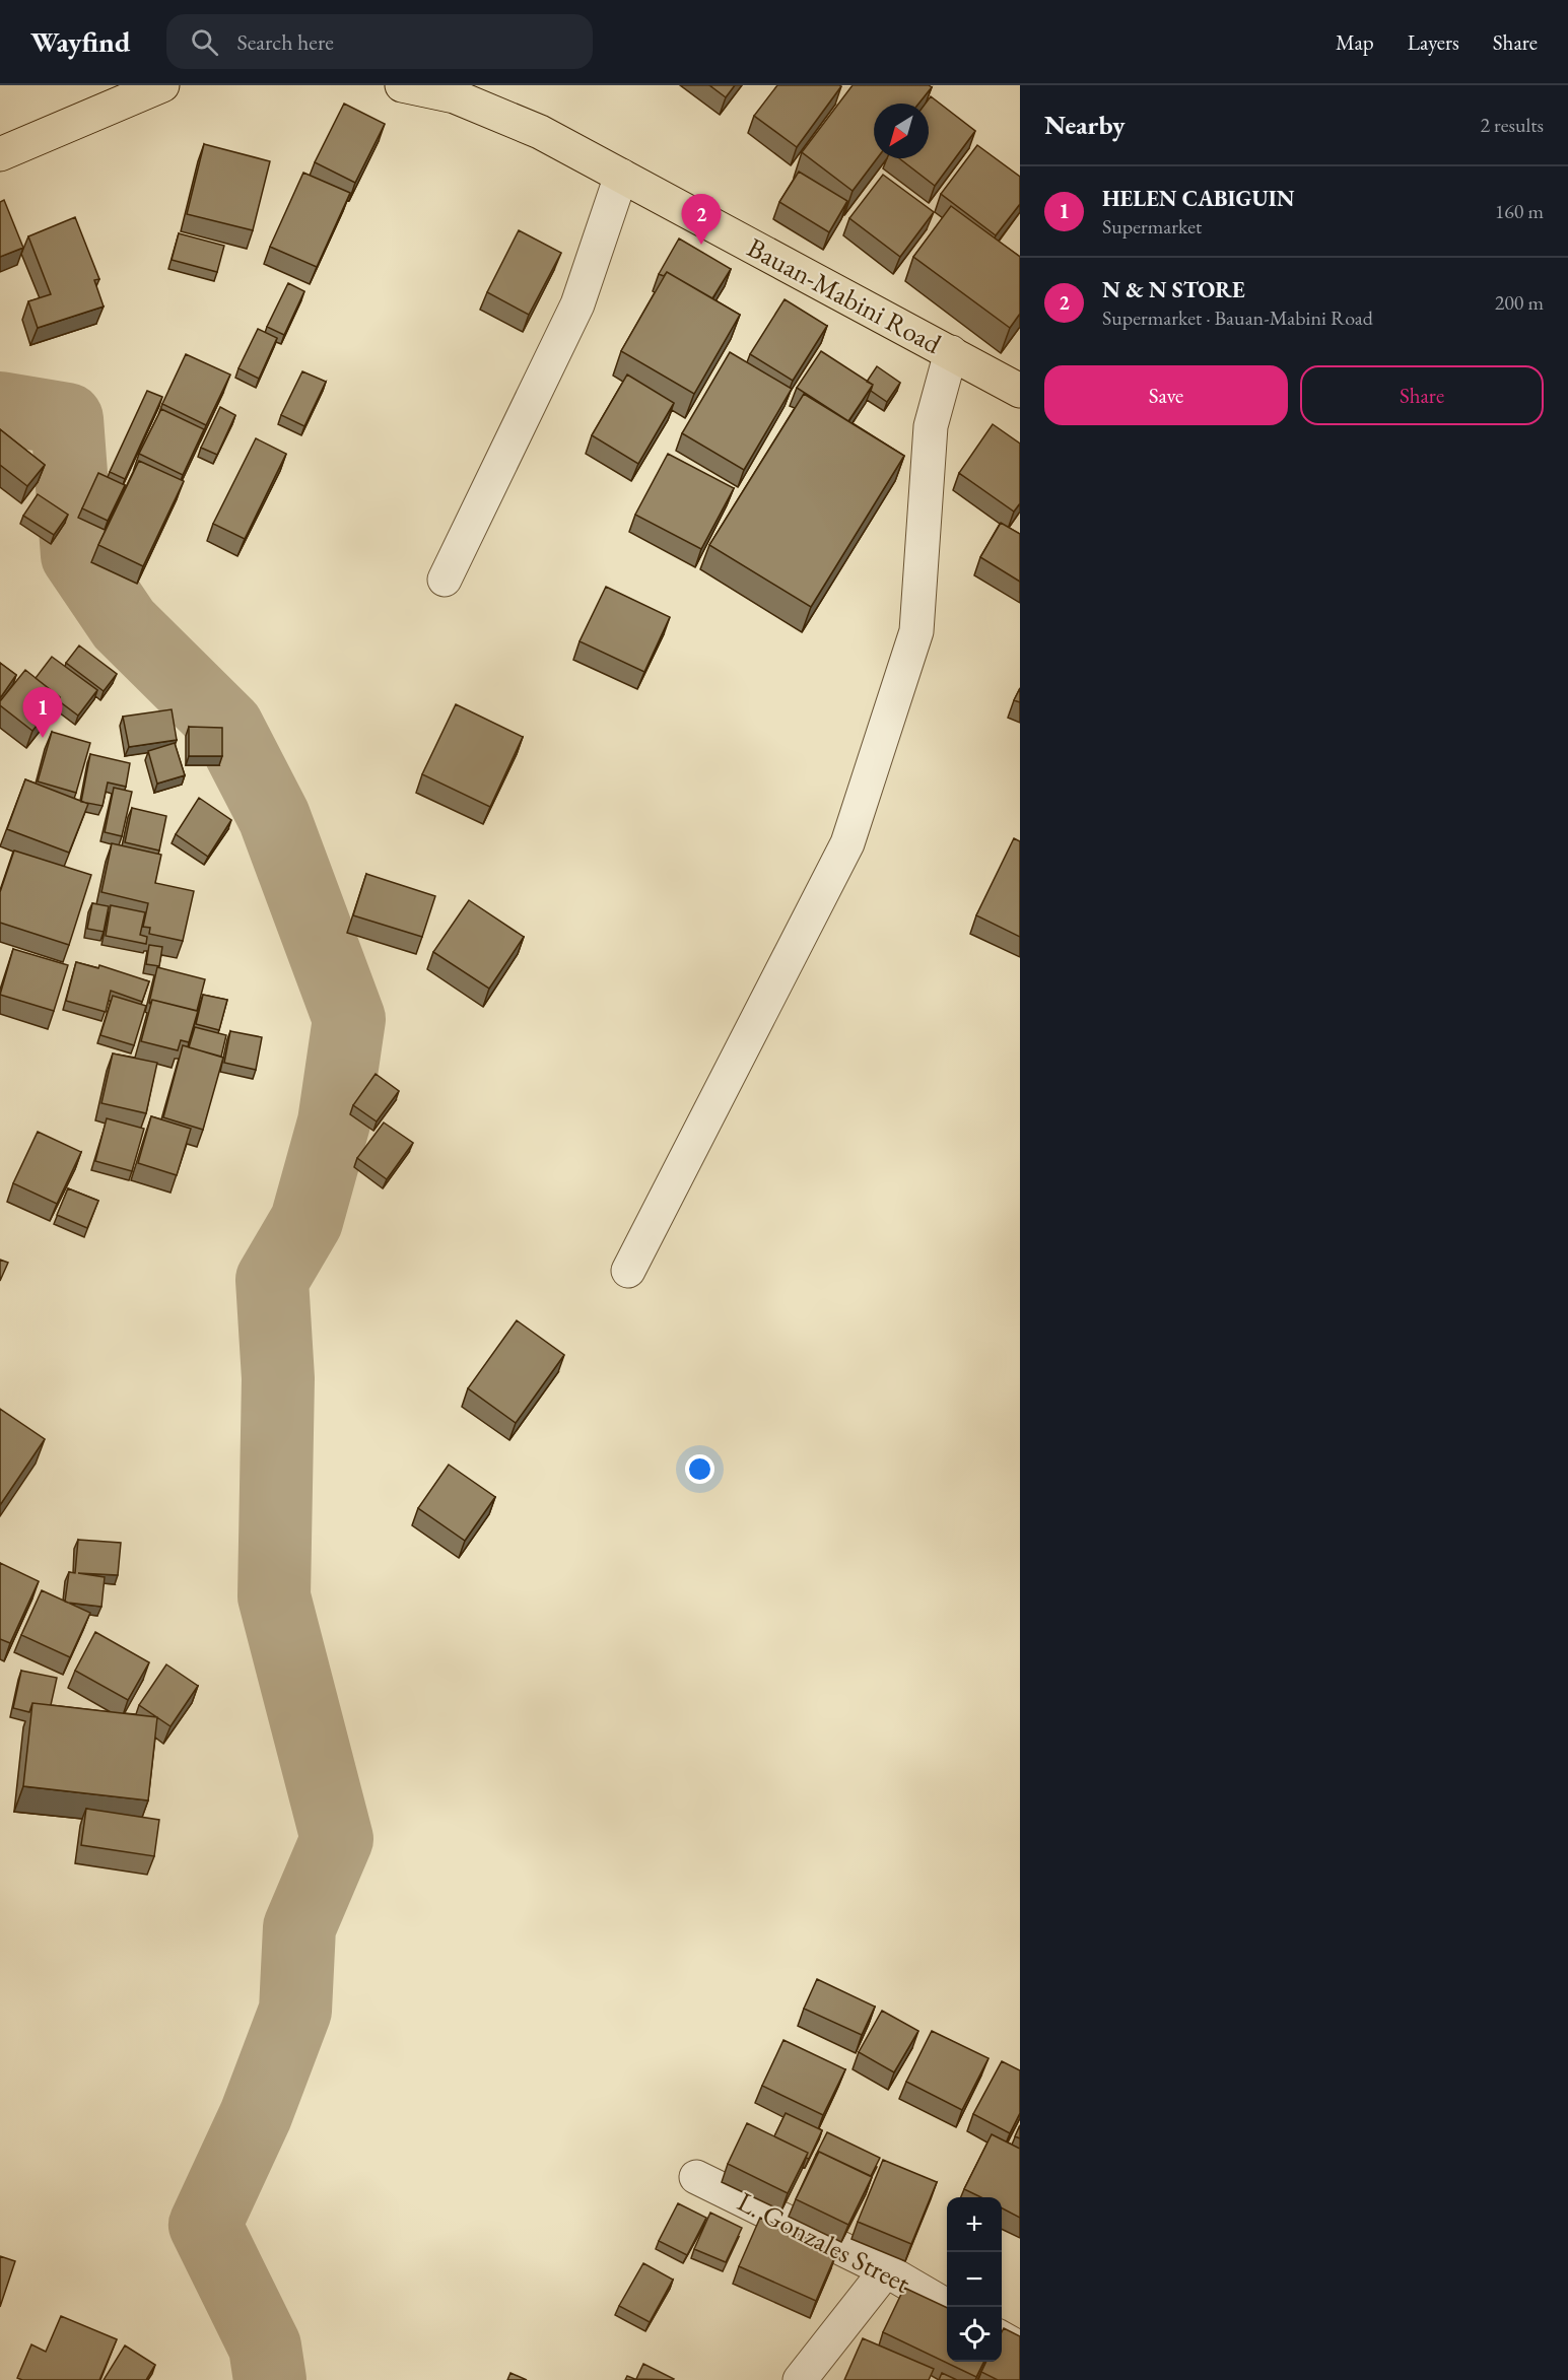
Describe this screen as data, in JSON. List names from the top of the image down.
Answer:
{
  "streets": {
    "main road": ["Bauan-Mabini Road"],
    "street": ["L. Gonzales Street"]
  },
  "north": "bottom left",
  "page": {
    "header": "Wayfind",
    "search": "Search here",
    "nav": ["Map", "Layers", "Share"],
    "heading": ["Nearby", "2 results"],
    "list": [
      {
        "mark": "1",
        "name": "HELEN CABIGUIN",
        "note": "Supermarket",
        "value": "160 m"
      },
      {
        "mark": "2",
        "name": "N & N STORE",
        "note": "Supermarket · Bauan-Mabini Road",
        "value": "200 m"
      }
    ],
    "pins": ["2", "1"],
    "buttons": ["Save", "Share"],
    "map_buttons": ["+", "−"]
  }
}
